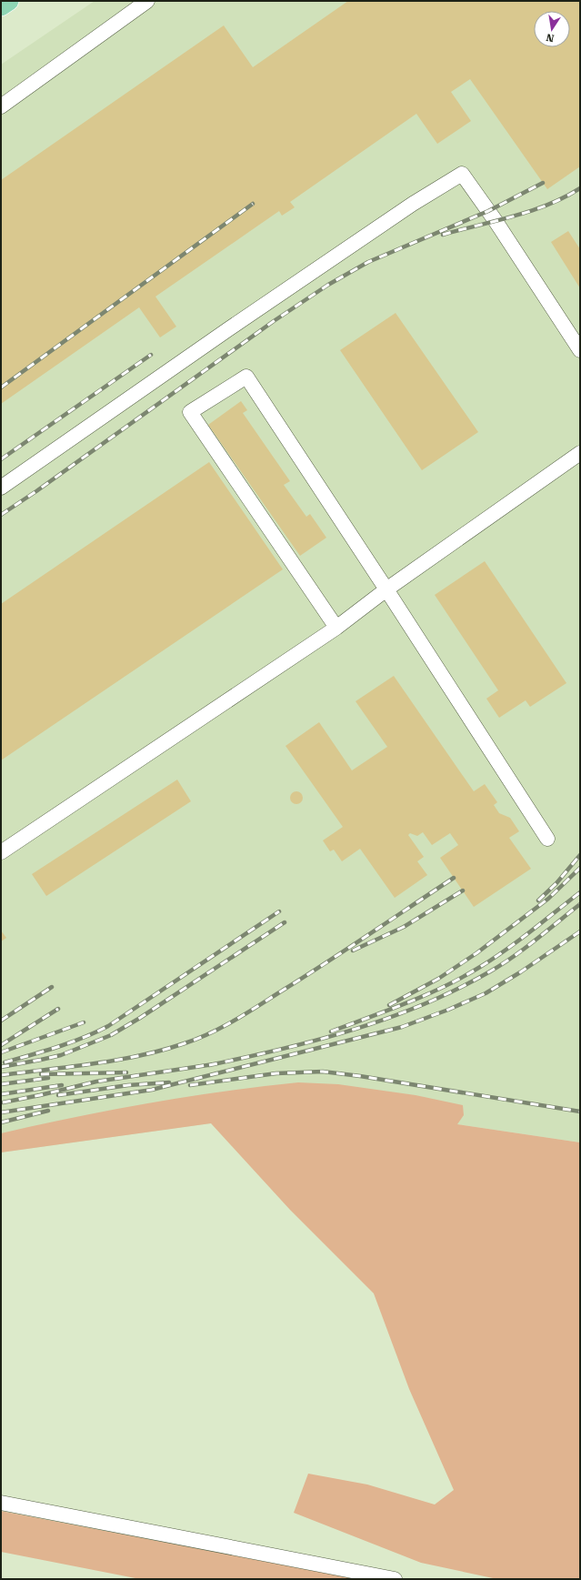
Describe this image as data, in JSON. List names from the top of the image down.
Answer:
{
  "north": "bottom"
}
